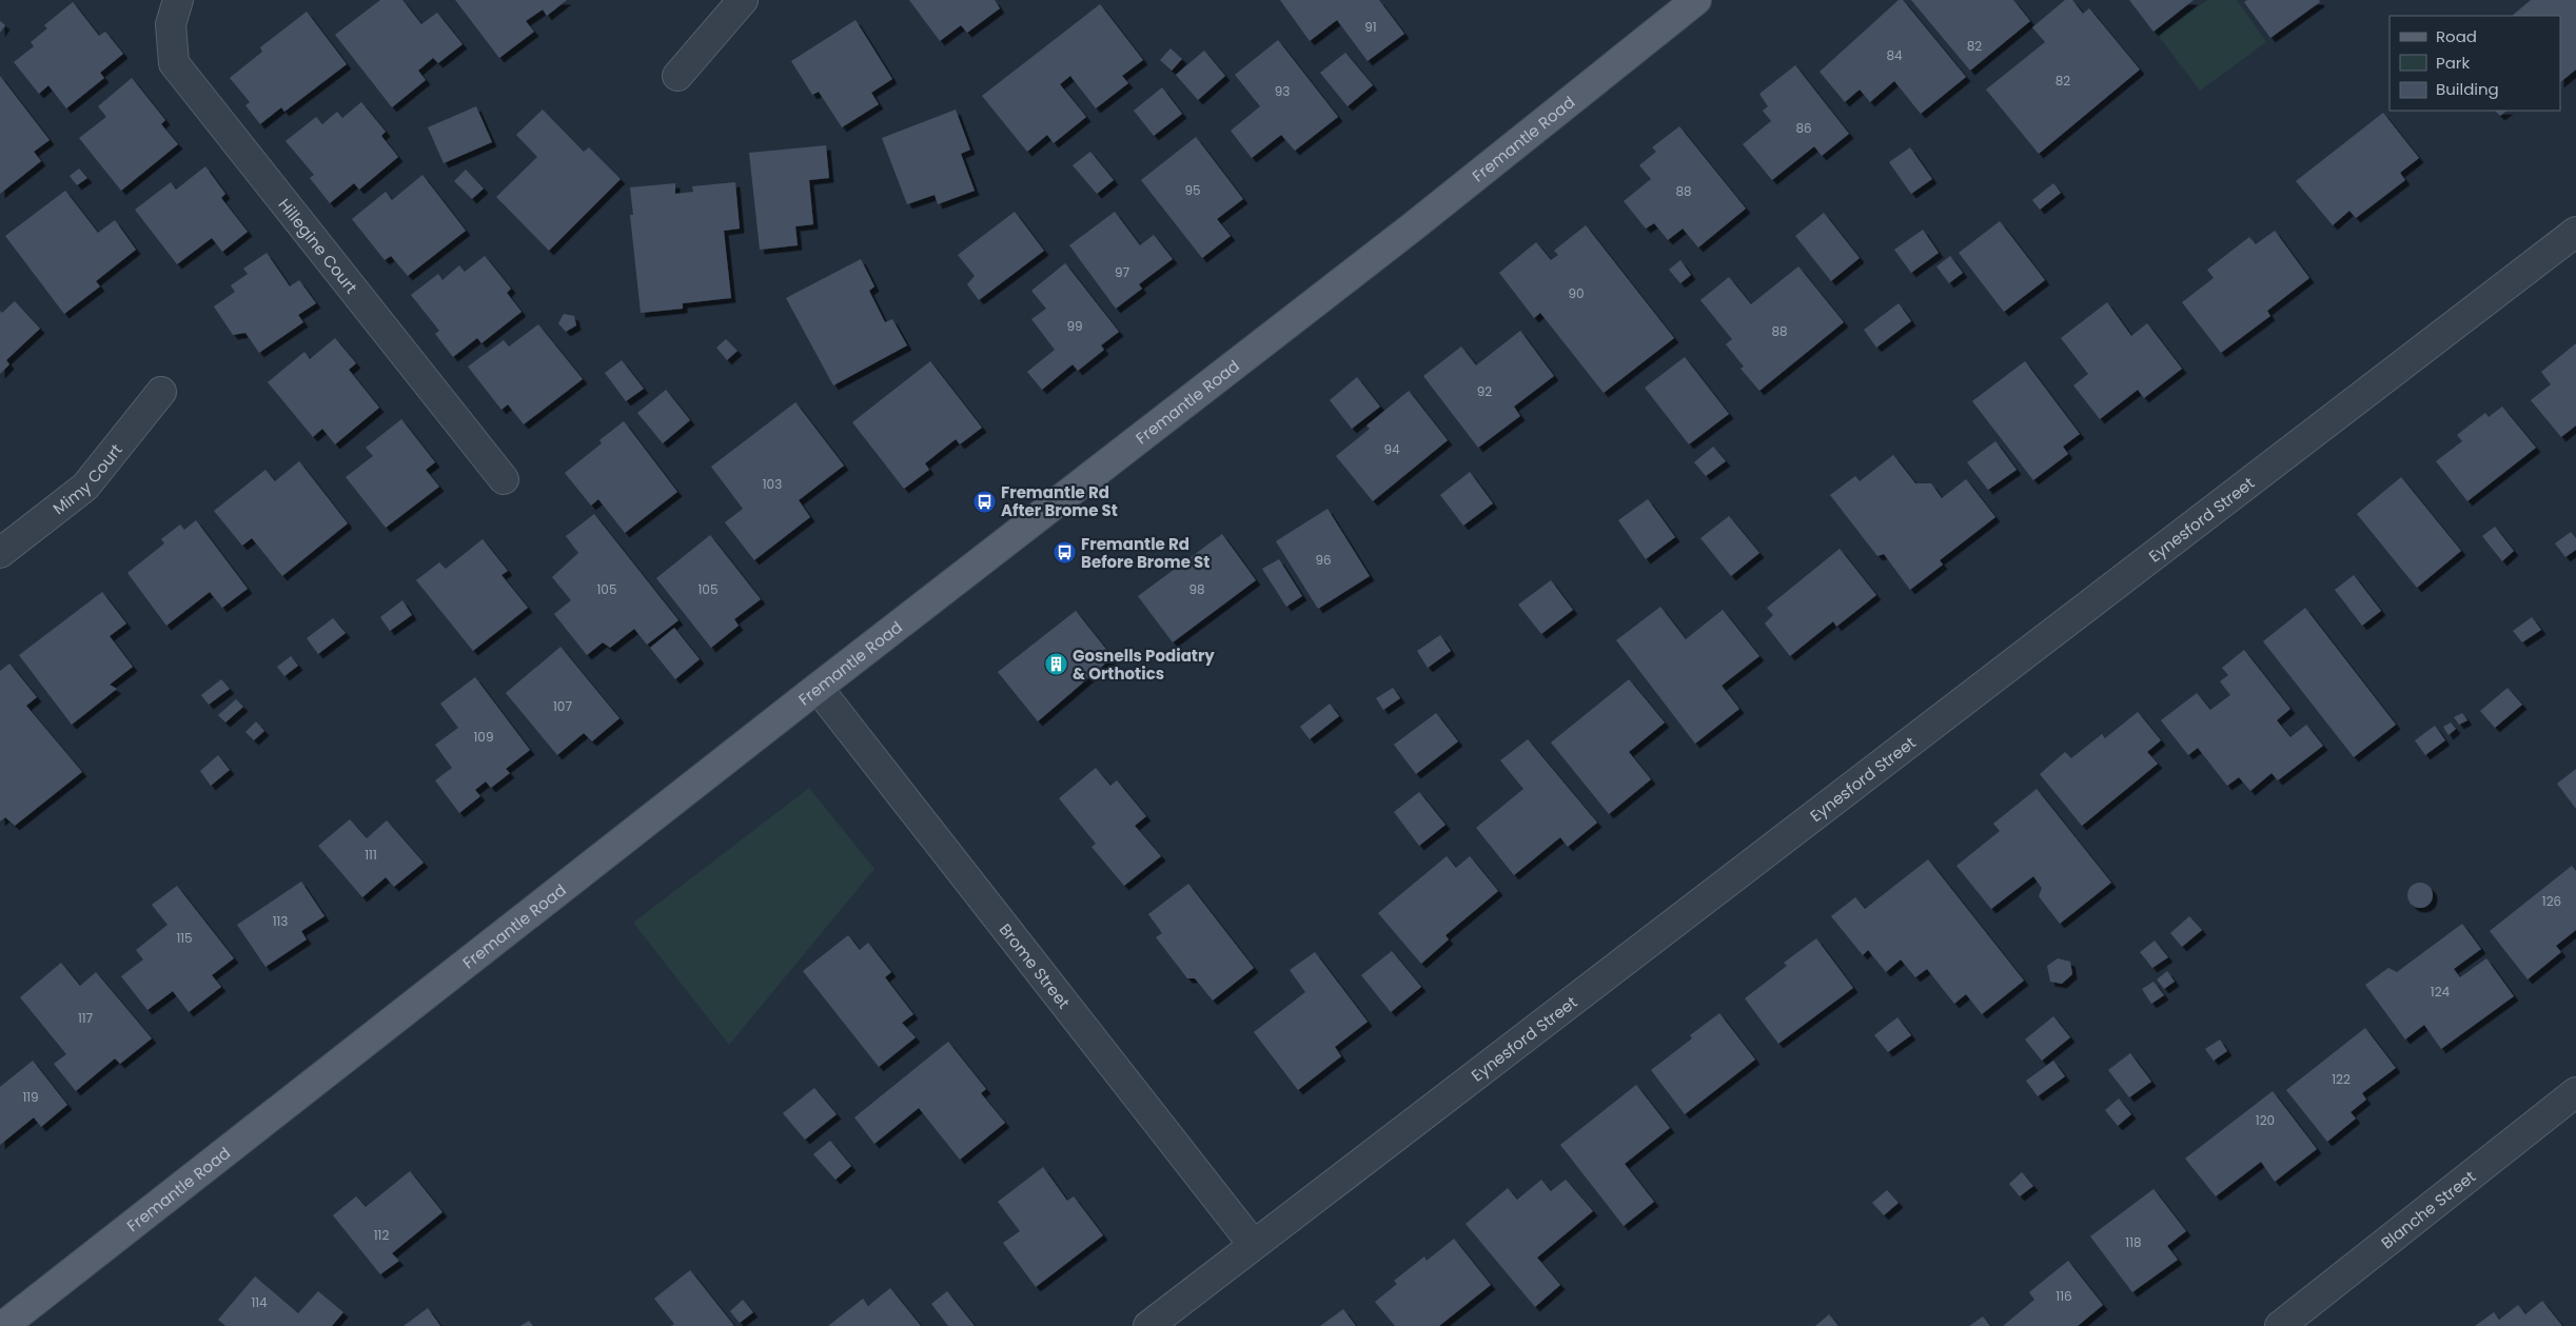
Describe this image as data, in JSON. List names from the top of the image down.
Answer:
{
  "streets": {
    "main road": ["Fremantle Road"],
    "street": [
      "Hillegine Court",
      "Mimy Court",
      "Eynesford Street",
      "Brome Street",
      "Blanche Street"
    ]
  },
  "crossings": [
    ["Fremantle Road", "Brome Street"],
    ["Eynesford Street", "Brome Street"]
  ],
  "places": {
    "bus stop": ["Fremantle Rd After Brome St", "Fremantle Rd Before Brome St"],
    "building": ["Gosnells Podiatry & Orthotics"]
  },
  "house_numbers": [
    "91",
    "82",
    "84",
    "82",
    "93",
    "86",
    "95",
    "88",
    "97",
    "90",
    "99",
    "88",
    "92",
    "94",
    "103",
    "96",
    "105",
    "105",
    "98",
    "107",
    "109",
    "111",
    "126",
    "113",
    "115",
    "124",
    "117",
    "122",
    "119",
    "120",
    "112",
    "118",
    "116",
    "114"
  ],
  "legend": ["Road", "Park", "Building"]
}
